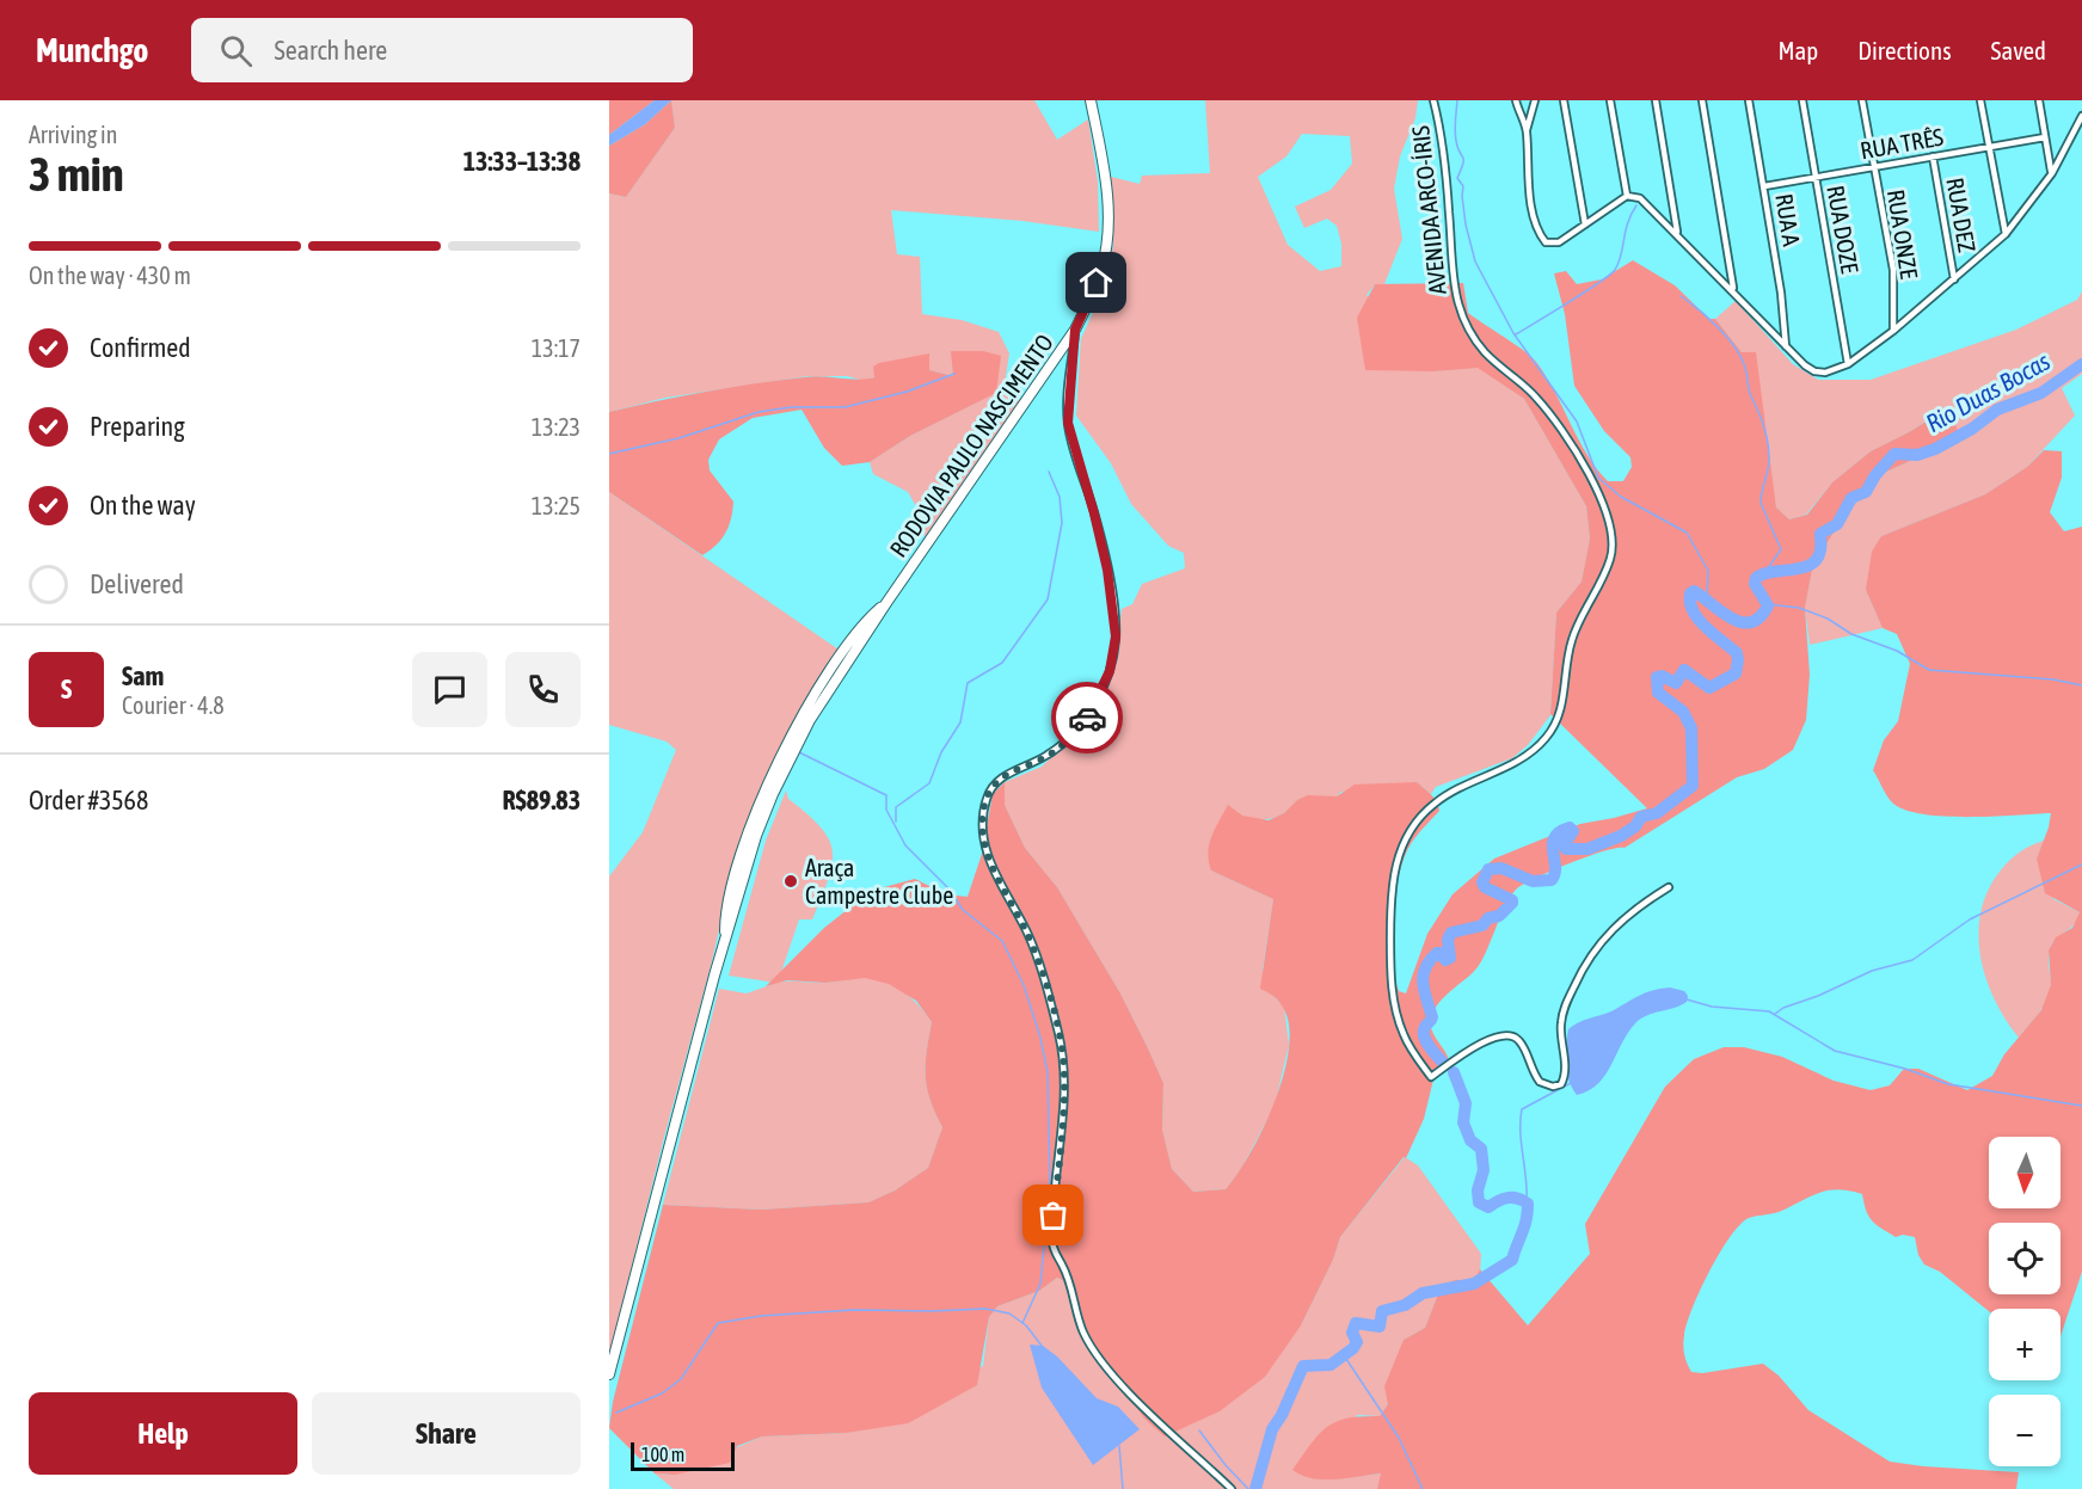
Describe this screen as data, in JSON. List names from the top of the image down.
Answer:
{
  "streets": {
    "main road": ["RODOVIA PAULO NASCIMENTO"],
    "street": [
      "RUA TRÊS",
      "AVENIDA ARCO-ÍRIS",
      "RUA DEZ",
      "RUA A",
      "RUA DOZE",
      "RUA ONZE"
    ]
  },
  "crossings": [
    ["RUA TRÊS", "RUA DEZ"],
    ["RUA TRÊS", "RUA A"],
    ["RUA TRÊS", "RUA DOZE"],
    ["RUA TRÊS", "RUA ONZE"]
  ],
  "water": ["Rio Duas Bocas"],
  "places": ["Araça Campestre Clube"],
  "scale_bar": "100 m",
  "north": "bottom",
  "page": {
    "header": "Munchgo",
    "search": "Search here",
    "nav": ["Map", "Directions", "Saved"],
    "heading": ["3 min", "Arriving in", "13:33–13:38"],
    "panel": [
      "Sam",
      "Courier · 4.8",
      "Order #3568",
      "R$89.83"
    ],
    "bar": "On the way · 430 m",
    "list": [
      ["Confirmed", "13:17"],
      ["Preparing", "13:23"],
      ["On the way", "13:25"],
      "Delivered"
    ],
    "round": "S",
    "map_buttons": ["+", "−"],
    "buttons": ["Help", "Share"],
    "scale": "100 m"
  }
}
